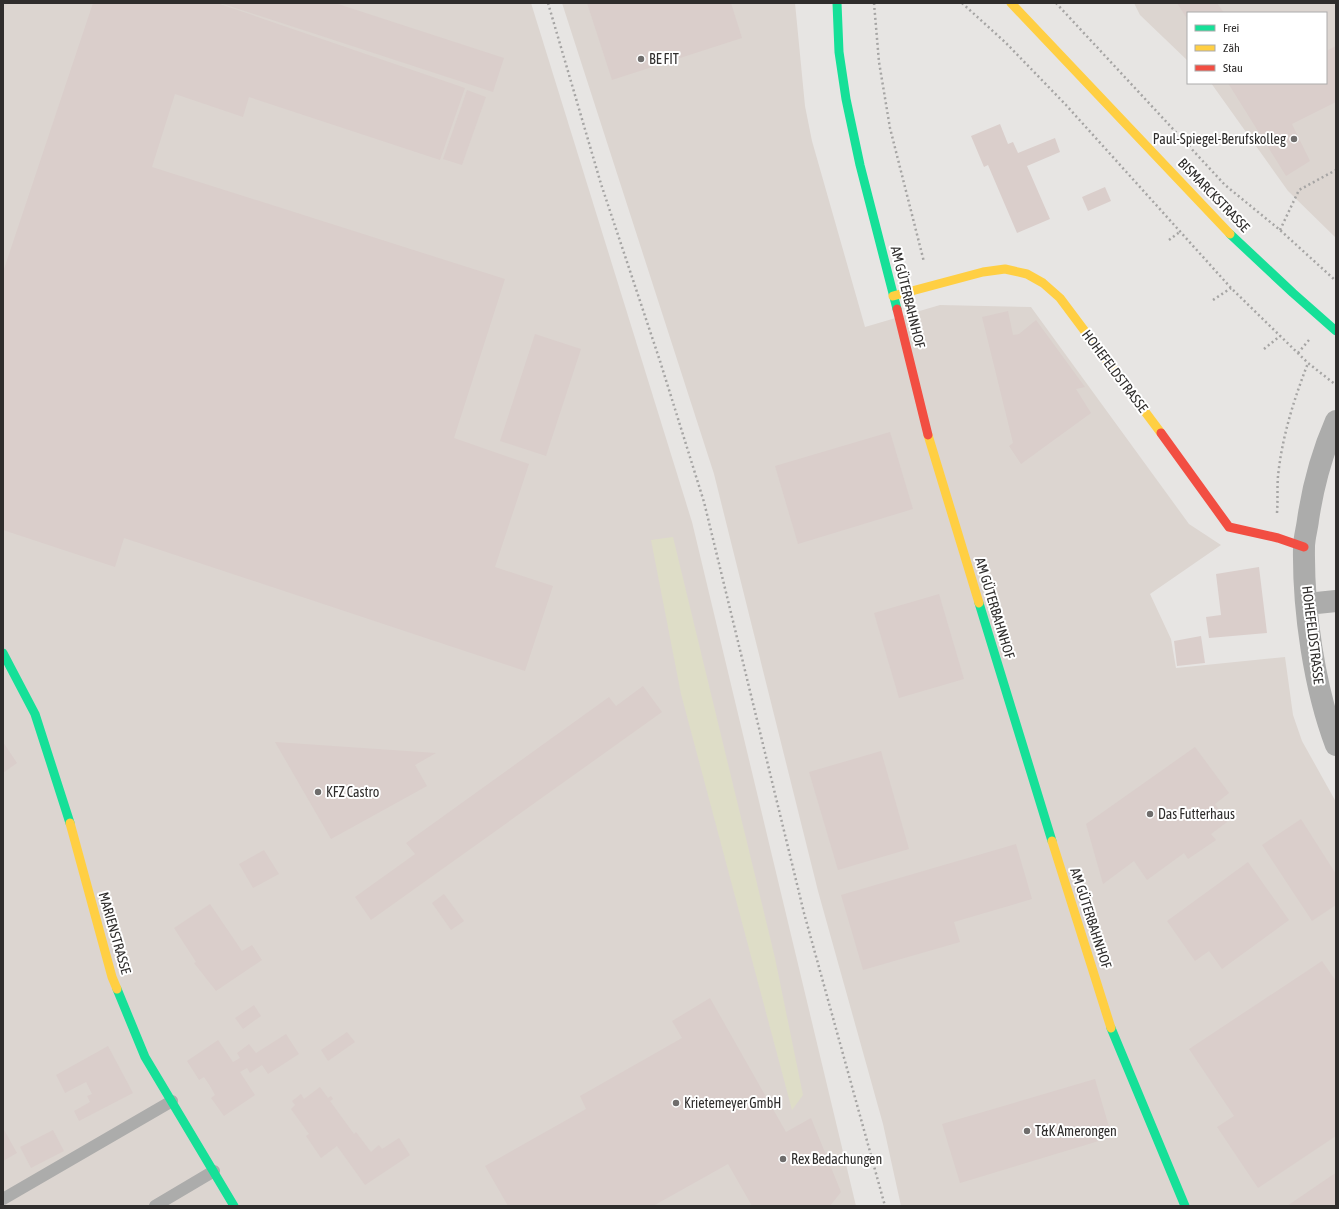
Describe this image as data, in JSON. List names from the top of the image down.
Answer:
{
  "streets": {
    "street": [
      "BISMARCKSTRASSE",
      "AM GÜTERBAHNHOF",
      "HOHEFELDSTRASSE",
      "MARIENSTRASSE"
    ]
  },
  "crossings": [
    ["AM GÜTERBAHNHOF", "HOHEFELDSTRASSE"]
  ],
  "places": [
    "BE FIT",
    "Paul-Spiegel-Berufskolleg",
    "KFZ Castro",
    "Das Futterhaus",
    "Krietemeyer GmbH",
    "T&K Amerongen",
    "Rex Bedachungen"
  ],
  "legend": ["Frei", "Zäh", "Stau"]
}
